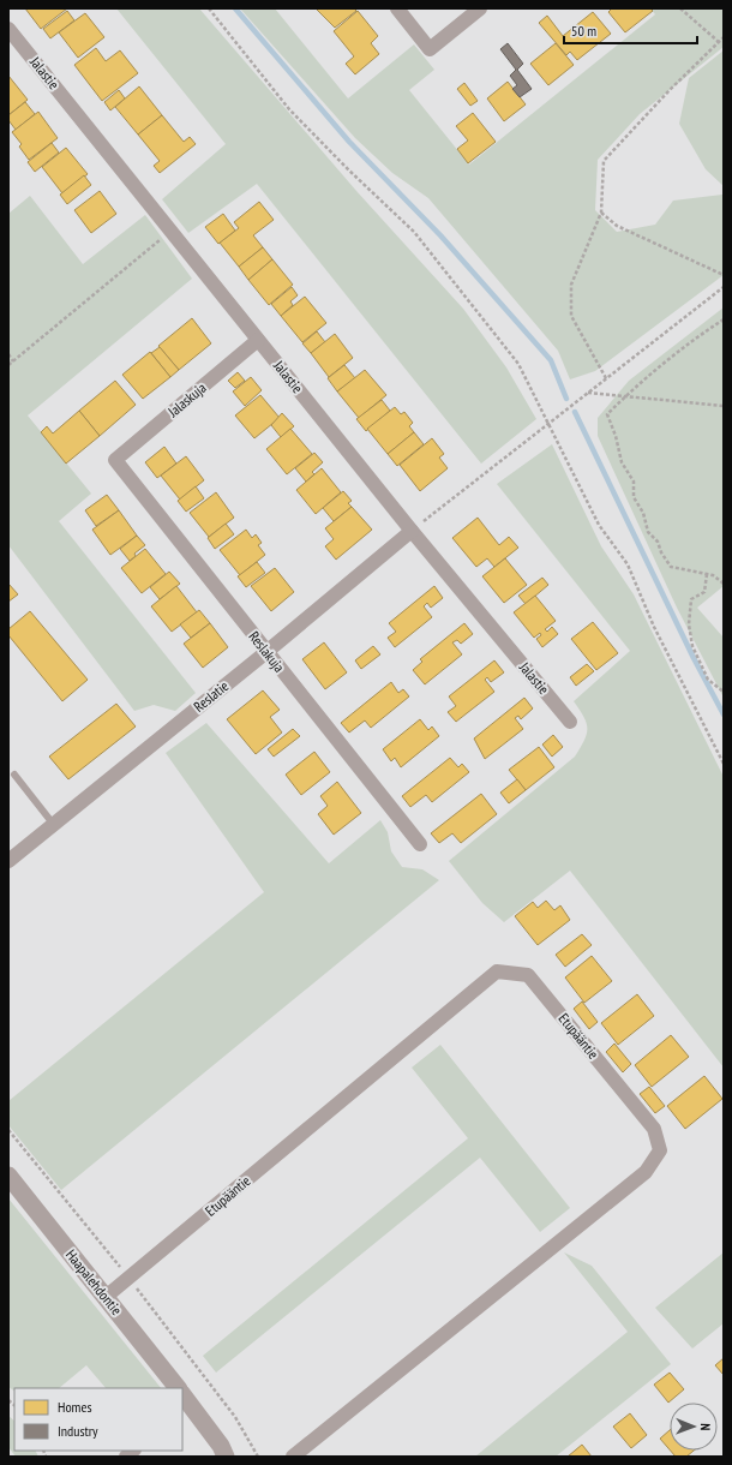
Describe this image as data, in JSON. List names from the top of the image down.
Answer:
{
  "streets": {
    "street": [
      "Jalastie",
      "Jalaskuja",
      "Reslakuja",
      "Reslatie",
      "Etupääntie",
      "Haapalehdontie"
    ]
  },
  "crossings": [
    ["Jalastie", "Jalaskuja"],
    ["Jalastie", "Reslatie"],
    ["Jalaskuja", "Reslakuja"],
    ["Reslakuja", "Reslatie"],
    ["Etupääntie", "Haapalehdontie"]
  ],
  "legend": ["Homes", "Industry"],
  "scale_bar": "50 m",
  "north": "right"
}
